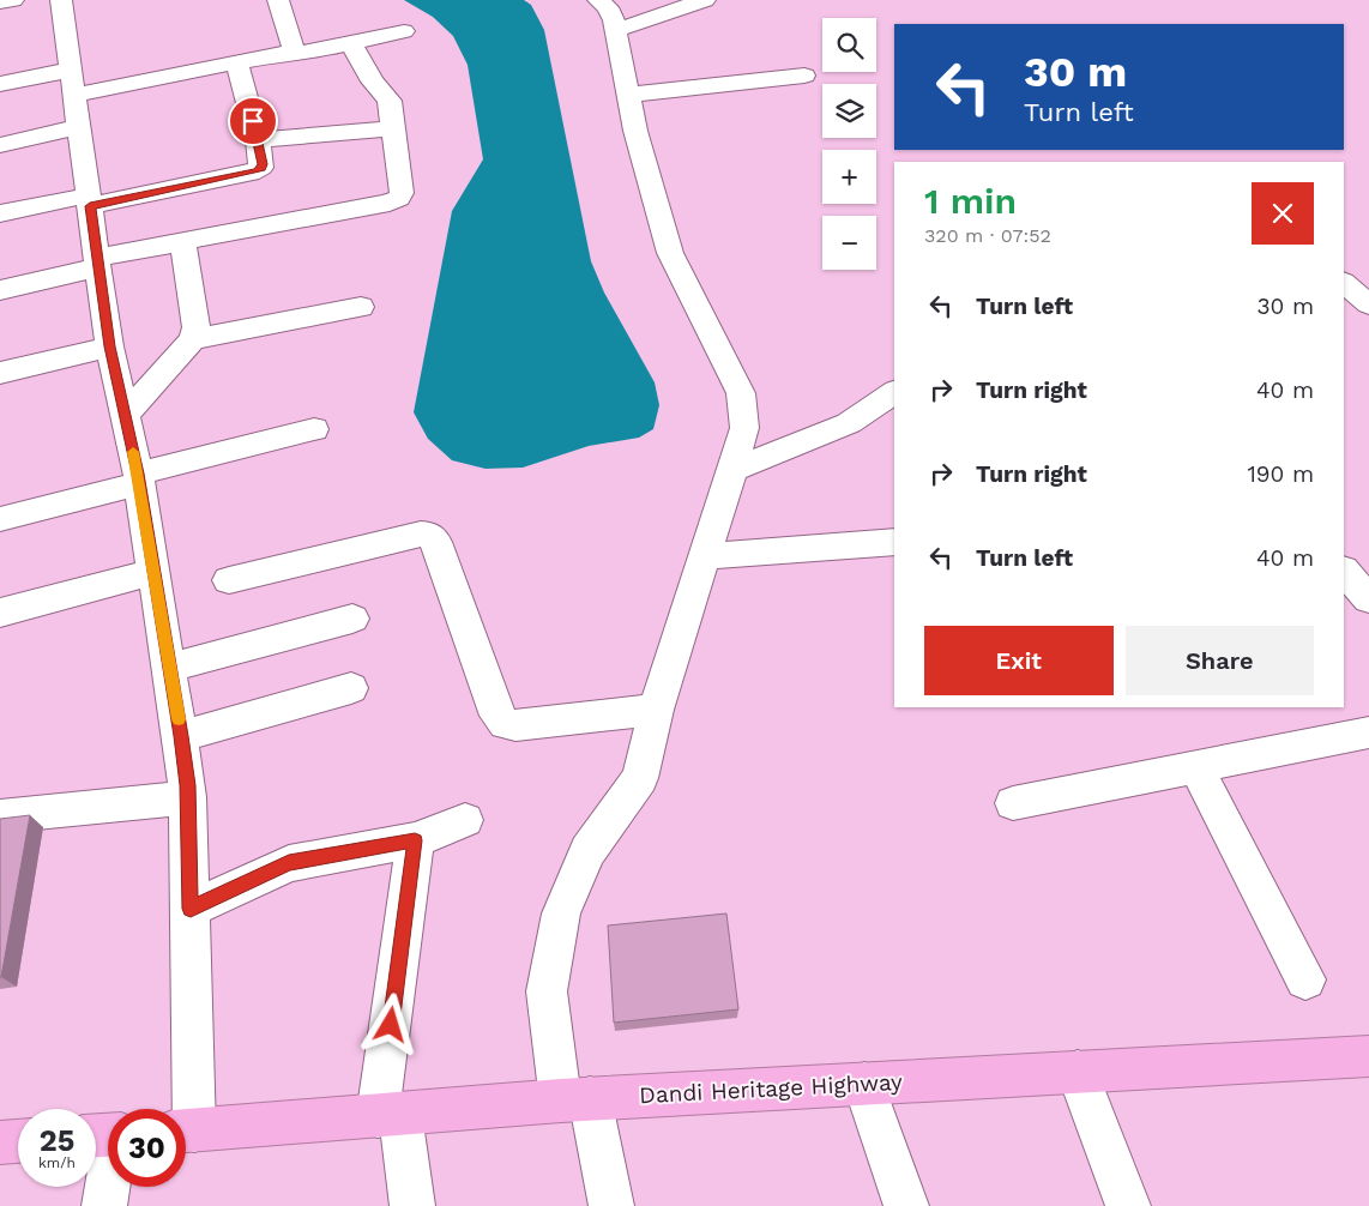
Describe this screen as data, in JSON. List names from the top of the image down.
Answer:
{
  "streets": {
    "highway": ["Dandi Heritage Highway"]
  },
  "page": {
    "map_buttons": ["+", "−"],
    "turn": ["30 m", "Turn left"],
    "heading": ["1 min", "320 m · 07:52"],
    "list": [
      {
        "name": "Turn left",
        "value": "30 m"
      },
      {
        "name": "Turn right",
        "value": "40 m"
      },
      {
        "name": "Turn right",
        "value": "190 m"
      },
      {
        "name": "Turn left",
        "value": "40 m"
      }
    ],
    "buttons": ["Exit", "Share"],
    "speed": "25 km/h",
    "limit": "30"
  }
}
